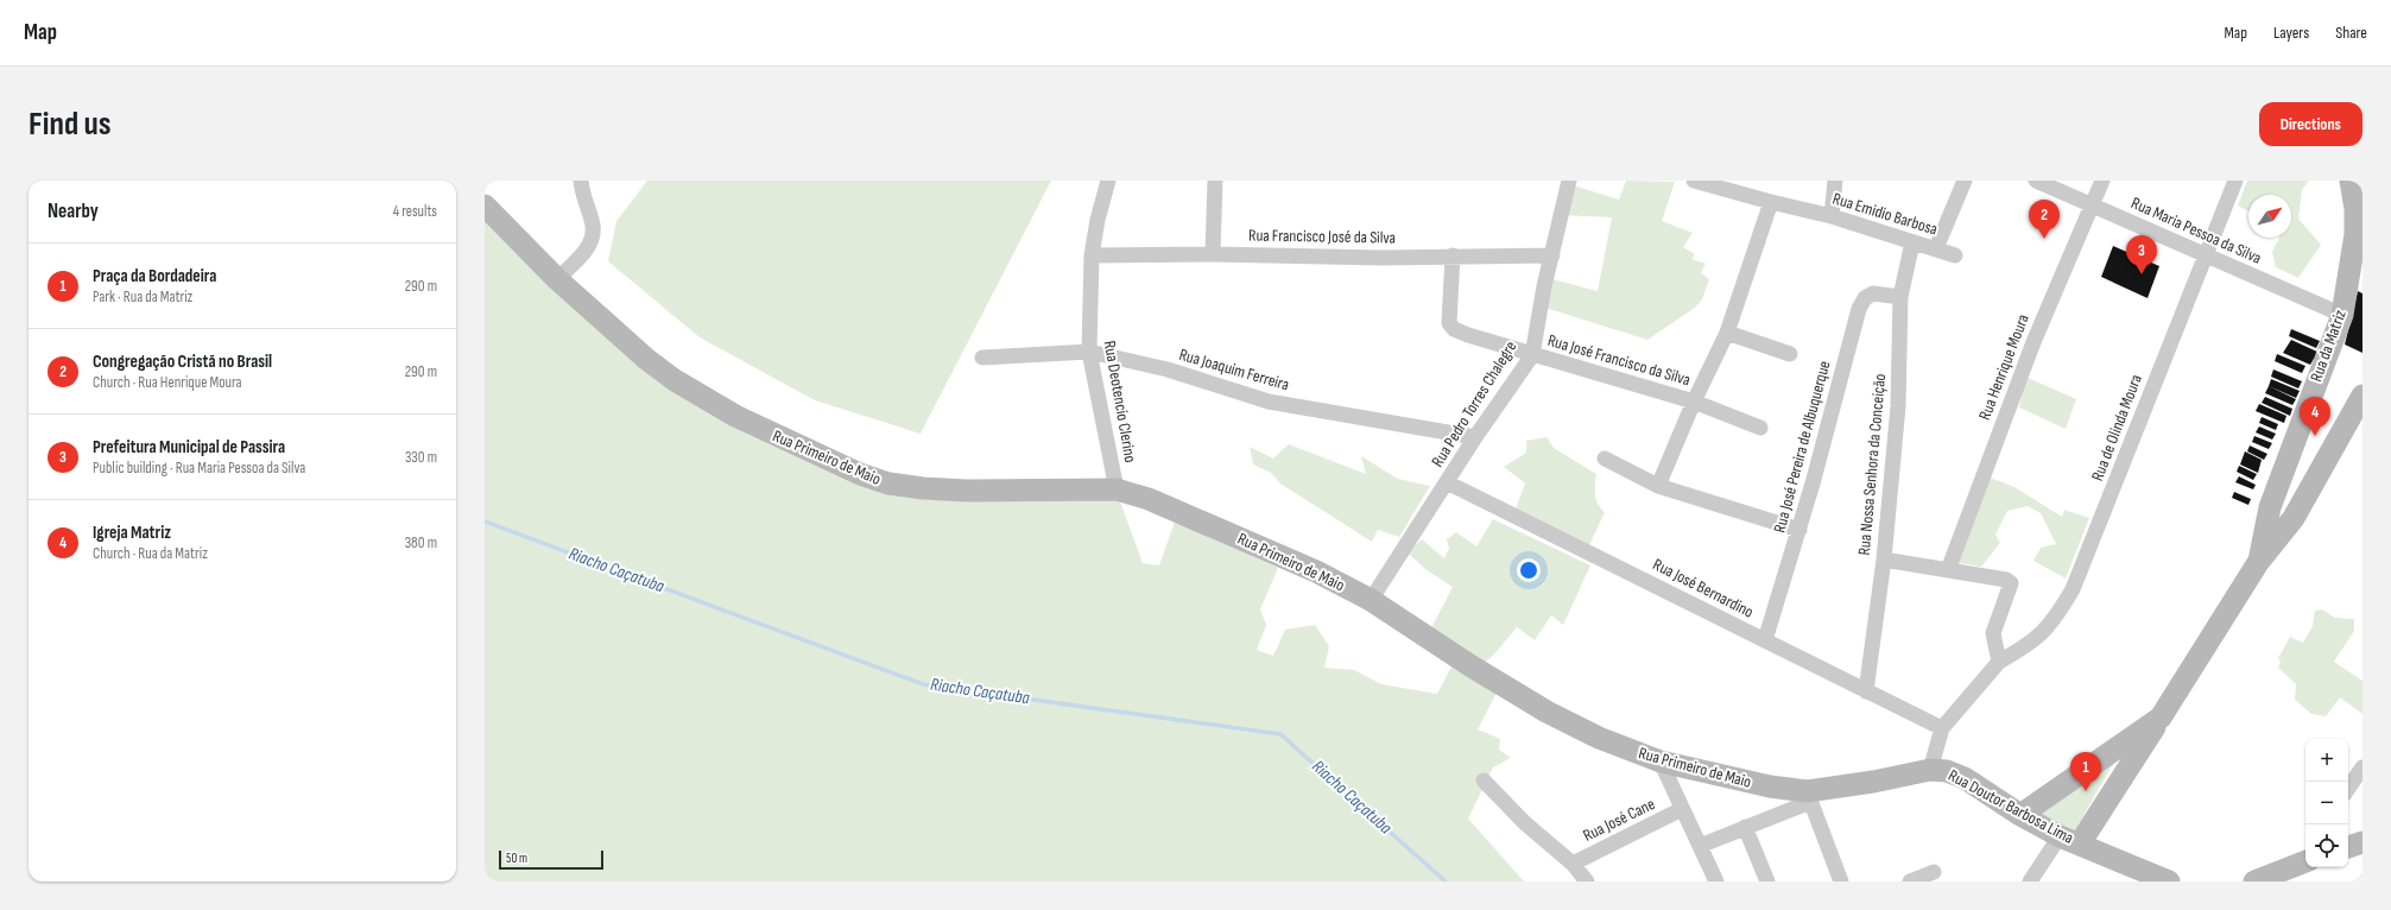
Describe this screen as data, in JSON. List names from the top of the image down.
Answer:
{
  "streets": {
    "street": [
      "Rua Emidio Barbosa",
      "Rua Maria Pessoa da Silva",
      "Rua Francisco José da Silva",
      "Rua da Matriz",
      "Rua José Francisco da Silva",
      "Rua Henrique Moura",
      "Rua Joaquim Ferreira",
      "Rua Deotencio Clerino",
      "Rua Pedro Torres Chalegre",
      "Rua de Olinda Moura",
      "Rua José Pereira de Albuquerque",
      "Rua Primeiro de Maio",
      "Rua Nossa Senhora da Conceição",
      "Rua José Bernardino",
      "Rua Doutor Barbosa Lima",
      "Rua José Cane"
    ]
  },
  "crossings": [
    ["Rua Emidio Barbosa", "Rua Nossa Senhora da Conceição"],
    ["Rua Maria Pessoa da Silva", "Rua da Matriz"],
    ["Rua Maria Pessoa da Silva", "Rua Henrique Moura"],
    ["Rua Maria Pessoa da Silva", "Rua de Olinda Moura"],
    ["Rua Francisco José da Silva", "Rua José Francisco da Silva"],
    ["Rua Francisco José da Silva", "Rua Deotencio Clerino"],
    ["Rua Francisco José da Silva", "Rua Pedro Torres Chalegre"],
    ["Rua da Matriz", "Rua Doutor Barbosa Lima"],
    ["Rua José Francisco da Silva", "Rua Pedro Torres Chalegre"],
    ["Rua Joaquim Ferreira", "Rua Deotencio Clerino"],
    ["Rua Joaquim Ferreira", "Rua Pedro Torres Chalegre"],
    ["Rua Deotencio Clerino", "Rua Primeiro de Maio"],
    ["Rua Pedro Torres Chalegre", "Rua Primeiro de Maio"],
    ["Rua Pedro Torres Chalegre", "Rua José Bernardino"],
    ["Rua José Pereira de Albuquerque", "Rua Nossa Senhora da Conceição"],
    ["Rua José Pereira de Albuquerque", "Rua José Bernardino"],
    ["Rua Primeiro de Maio", "Rua Doutor Barbosa Lima"],
    ["Rua Nossa Senhora da Conceição", "Rua José Bernardino"]
  ],
  "water": ["Riacho Caçatuba"],
  "scale_bar": "50 m",
  "north": "top right",
  "page": {
    "header": "Map",
    "nav": ["Map", "Layers", "Share"],
    "buttons": "Directions",
    "title": "Find us",
    "heading": ["Nearby", "4 results"],
    "pins": [
      "2",
      "3",
      "4",
      "1"
    ],
    "list": [
      {
        "mark": "1",
        "name": "Praça da Bordadeira",
        "note": "Park · Rua da Matriz",
        "value": "290 m"
      },
      {
        "mark": "2",
        "name": "Congregação Cristã no Brasil",
        "note": "Church · Rua Henrique Moura",
        "value": "290 m"
      },
      {
        "mark": "3",
        "name": "Prefeitura Municipal de Passira",
        "note": "Public building · Rua Maria Pessoa da Silva",
        "value": "330 m"
      },
      {
        "mark": "4",
        "name": "Igreja Matriz",
        "note": "Church · Rua da Matriz",
        "value": "380 m"
      }
    ],
    "map_buttons": ["+", "−"],
    "scale": "50 m"
  }
}
